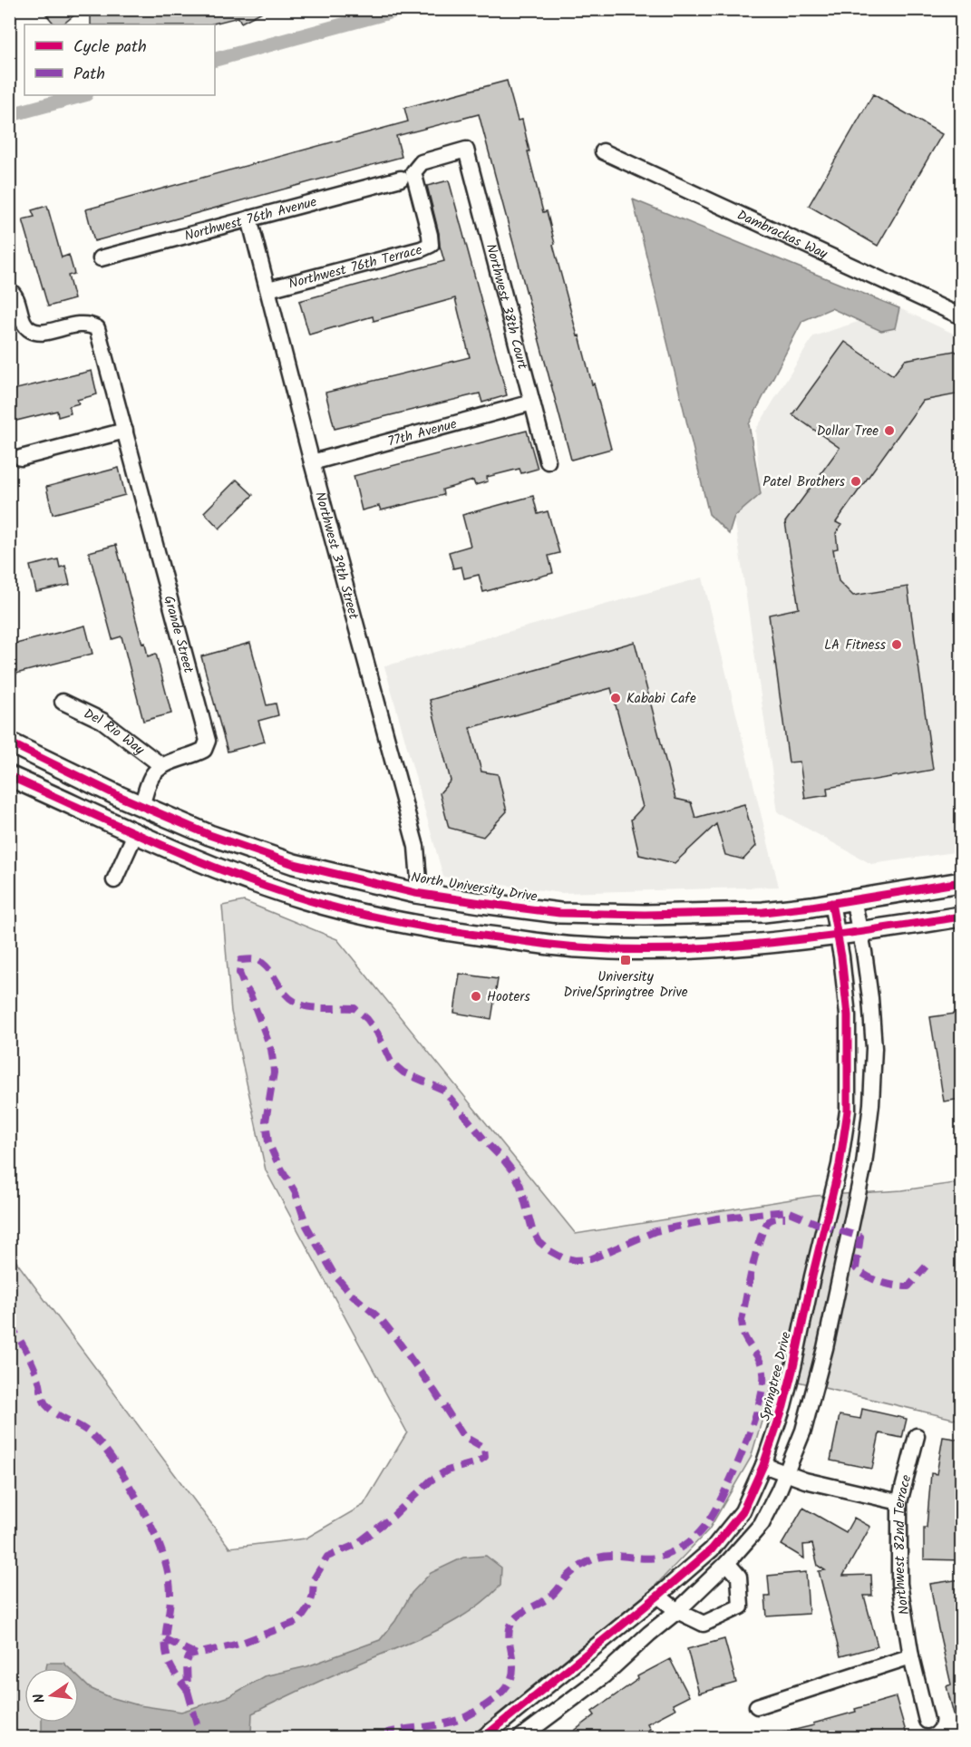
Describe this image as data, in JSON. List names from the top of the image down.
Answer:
{
  "streets": {
    "main road": ["North University Drive"],
    "street": [
      "Northwest 76th Avenue",
      "Dambrackas Way",
      "Northwest 76th Terrace",
      "Northwest 38th Court",
      "77th Avenue",
      "Northwest 39th Street",
      "Grande Street",
      "Del Rio Way",
      "Springtree Drive",
      "Northwest 82nd Terrace"
    ]
  },
  "crossings": [
    ["Northwest 76th Avenue", "Northwest 76th Terrace"],
    ["Northwest 76th Avenue", "Northwest 38th Court"],
    ["Northwest 76th Avenue", "Northwest 39th Street"],
    ["Northwest 76th Terrace", "Northwest 39th Street"],
    ["Northwest 38th Court", "77th Avenue"],
    ["77th Avenue", "Northwest 39th Street"],
    ["Northwest 39th Street", "North University Drive"],
    ["Grande Street", "Del Rio Way"],
    ["North University Drive", "Springtree Drive"]
  ],
  "places": {
    "other": [
      "Dollar Tree",
      "Patel Brothers",
      "LA Fitness",
      "Kababi Cafe",
      "Hooters"
    ],
    "transit": ["University Drive/Springtree Drive"]
  },
  "legend": ["Cycle path", "Path"],
  "north": "left"
}
